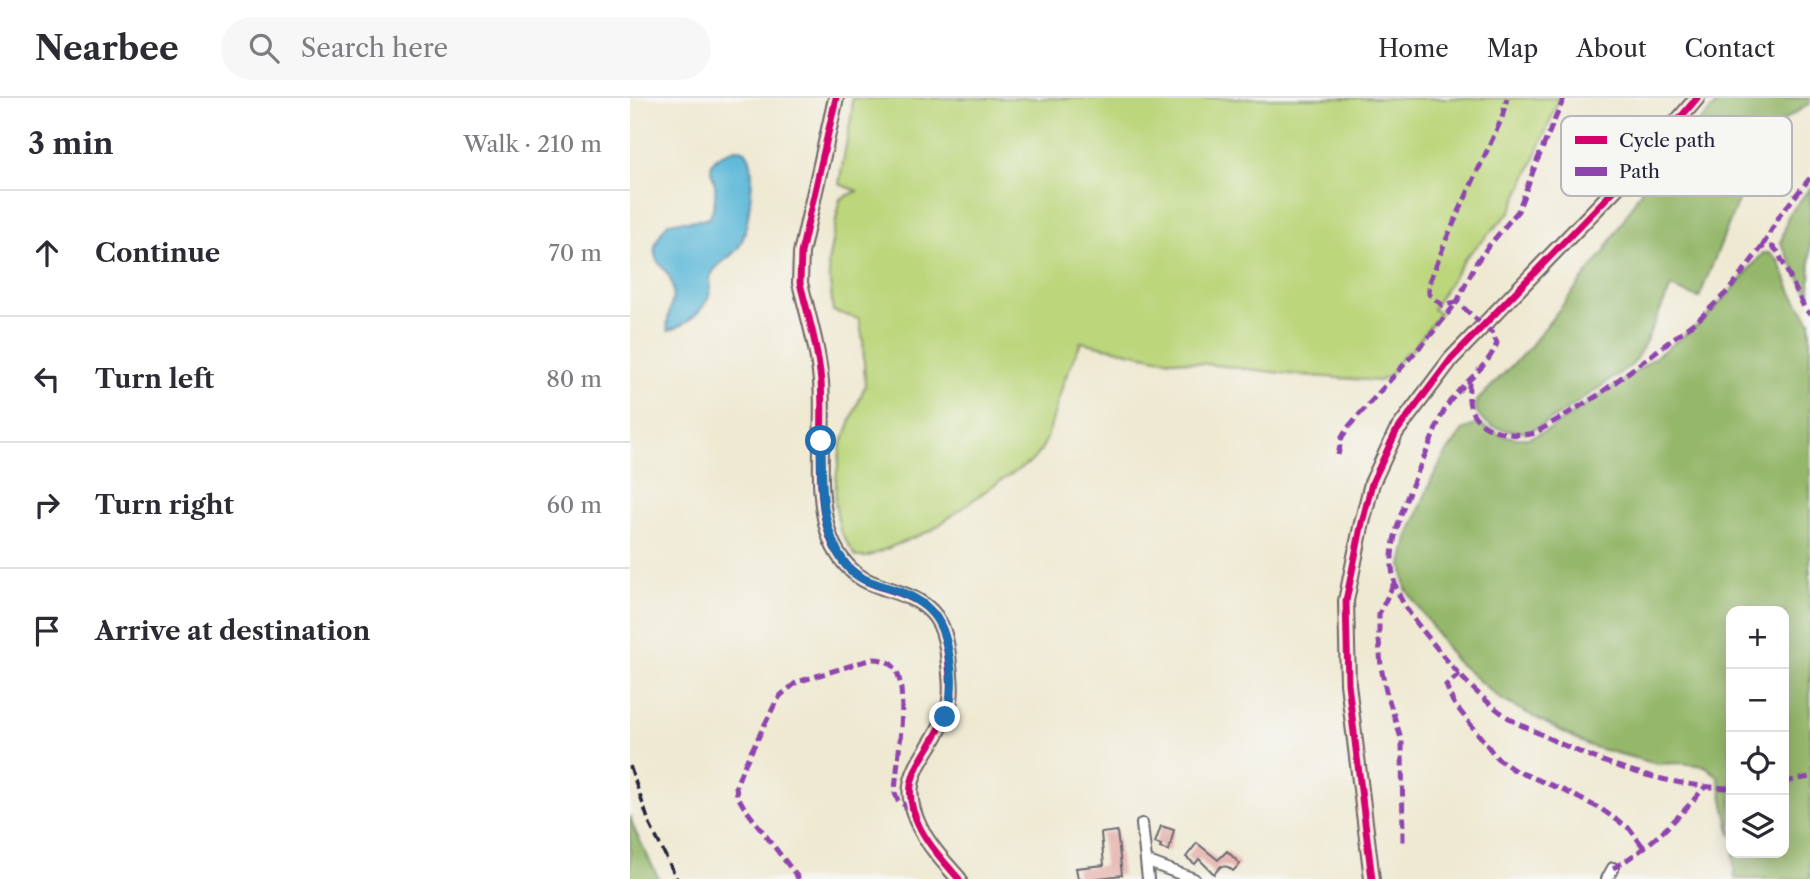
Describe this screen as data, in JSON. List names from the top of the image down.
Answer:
{
  "legend": ["Cycle path", "Path"],
  "page": {
    "header": "Nearbee",
    "search": "Search here",
    "nav": [
      "Home",
      "Map",
      "About",
      "Contact"
    ],
    "heading": ["3 min", "Walk · 210 m"],
    "list": [
      ["Continue", "70 m"],
      ["Turn left", "80 m"],
      ["Turn right", "60 m"],
      "Arrive at destination"
    ],
    "map_buttons": ["+", "−"]
  }
}
